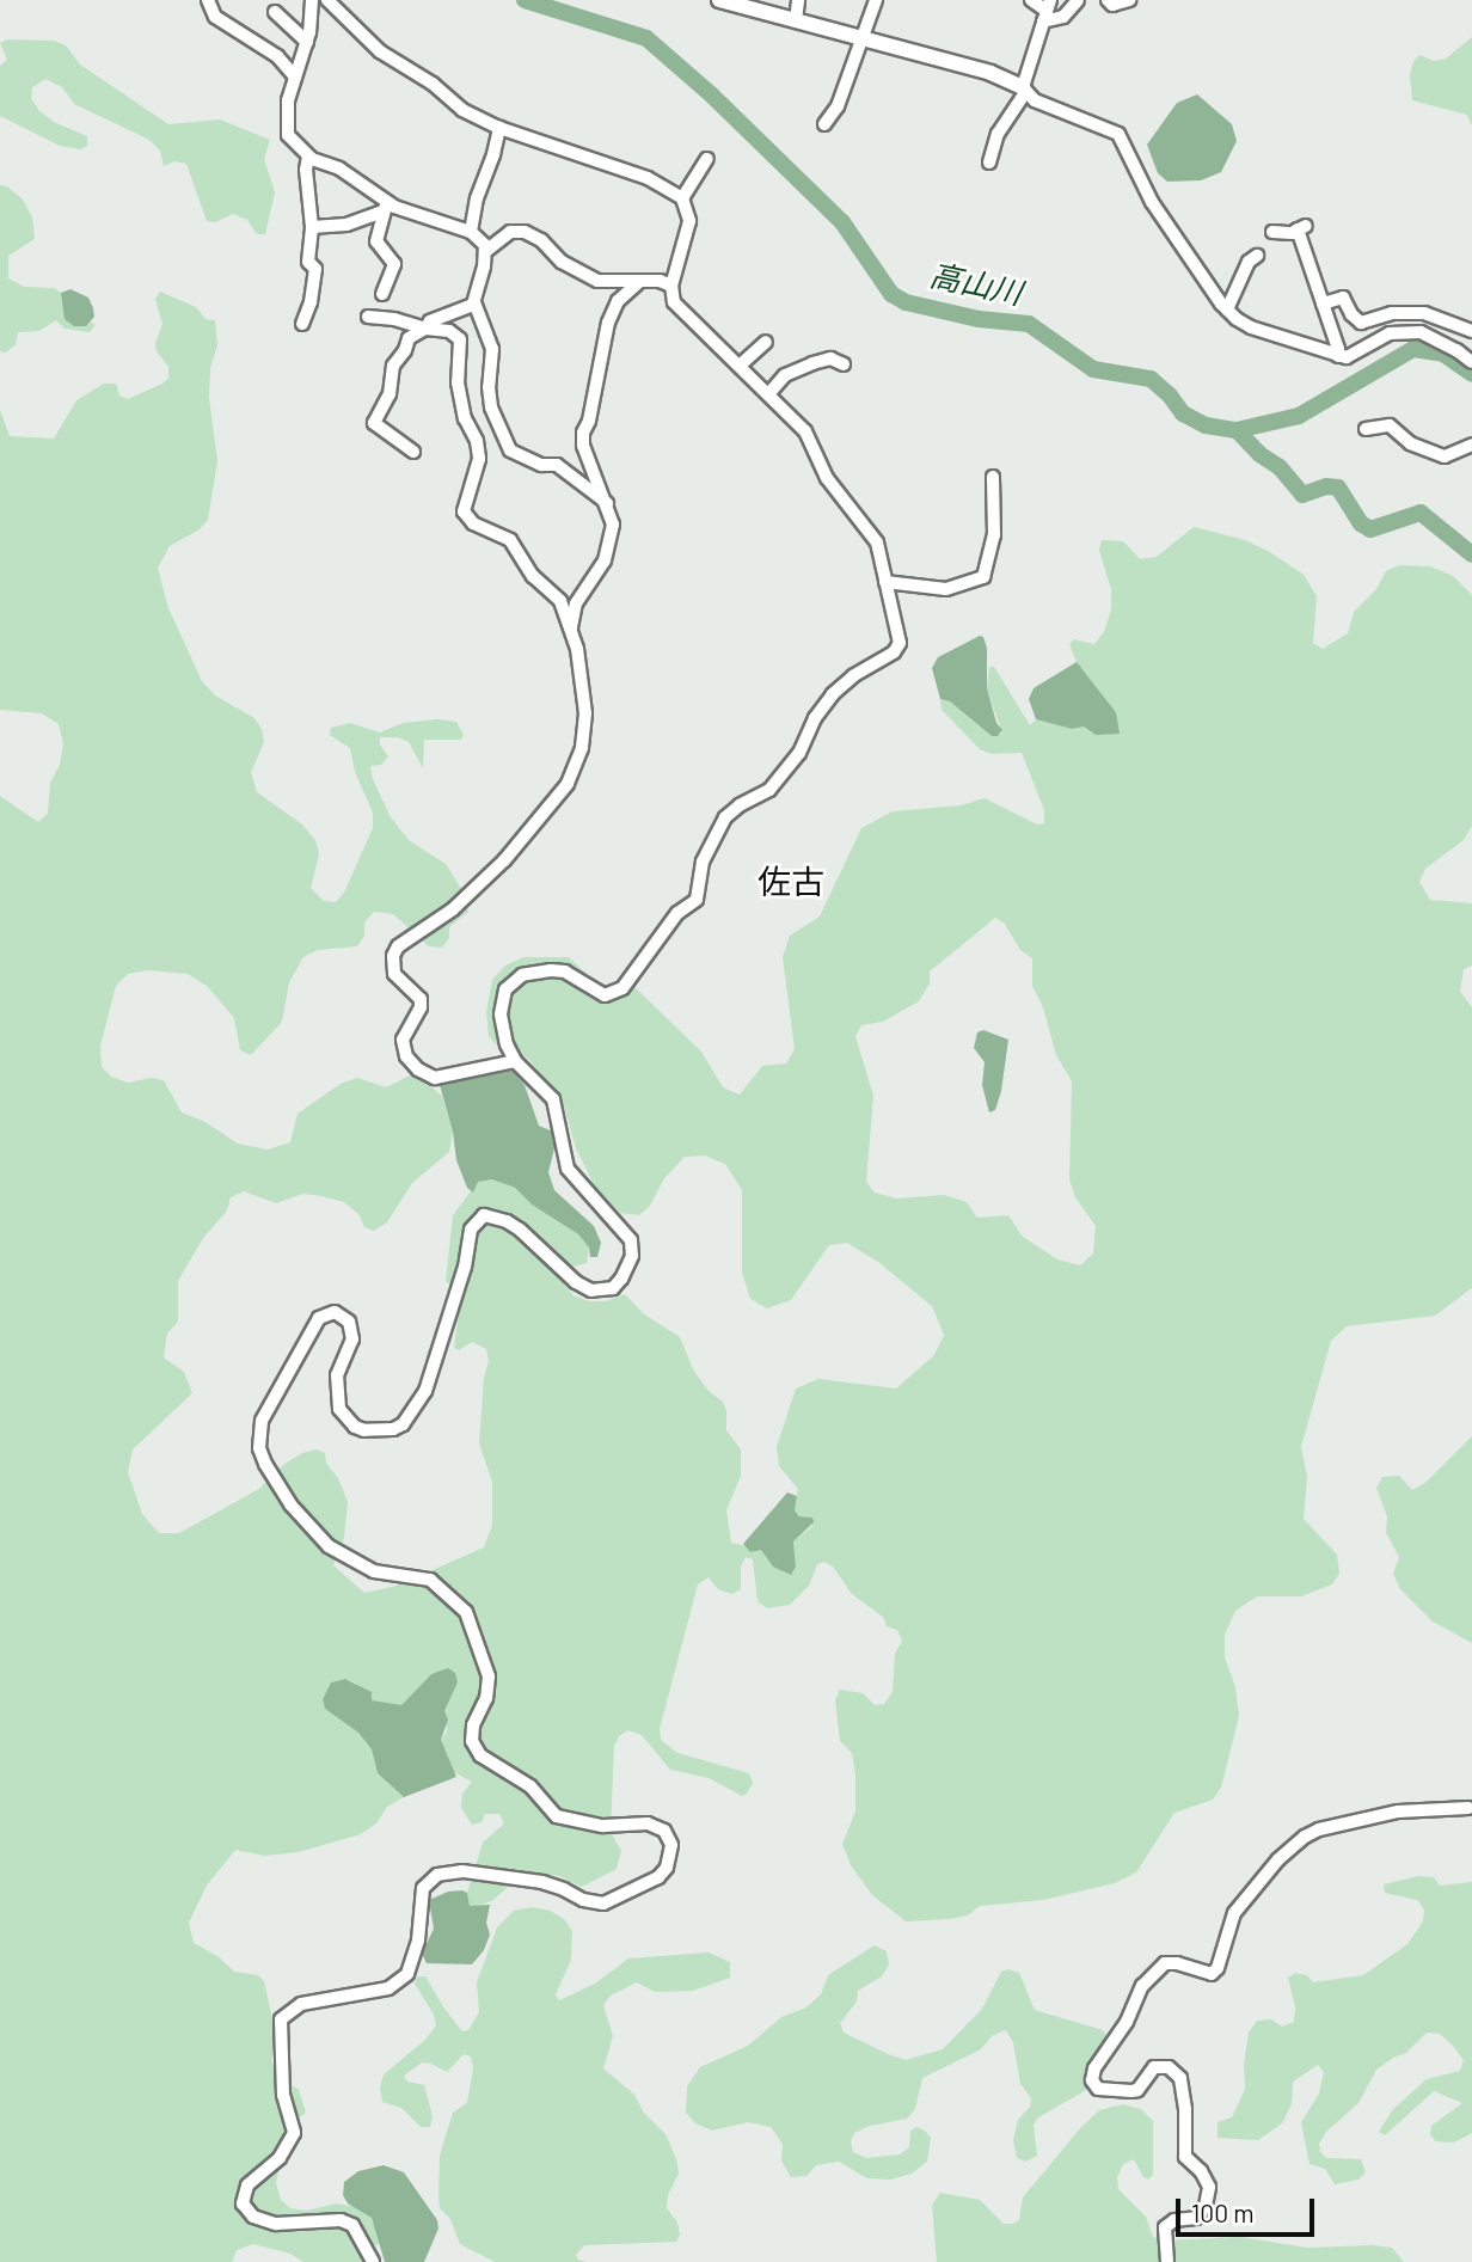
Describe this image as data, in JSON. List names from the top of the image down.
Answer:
{
  "districts": ["佐古"],
  "water": ["高山川"],
  "scale_bar": "100 m"
}
